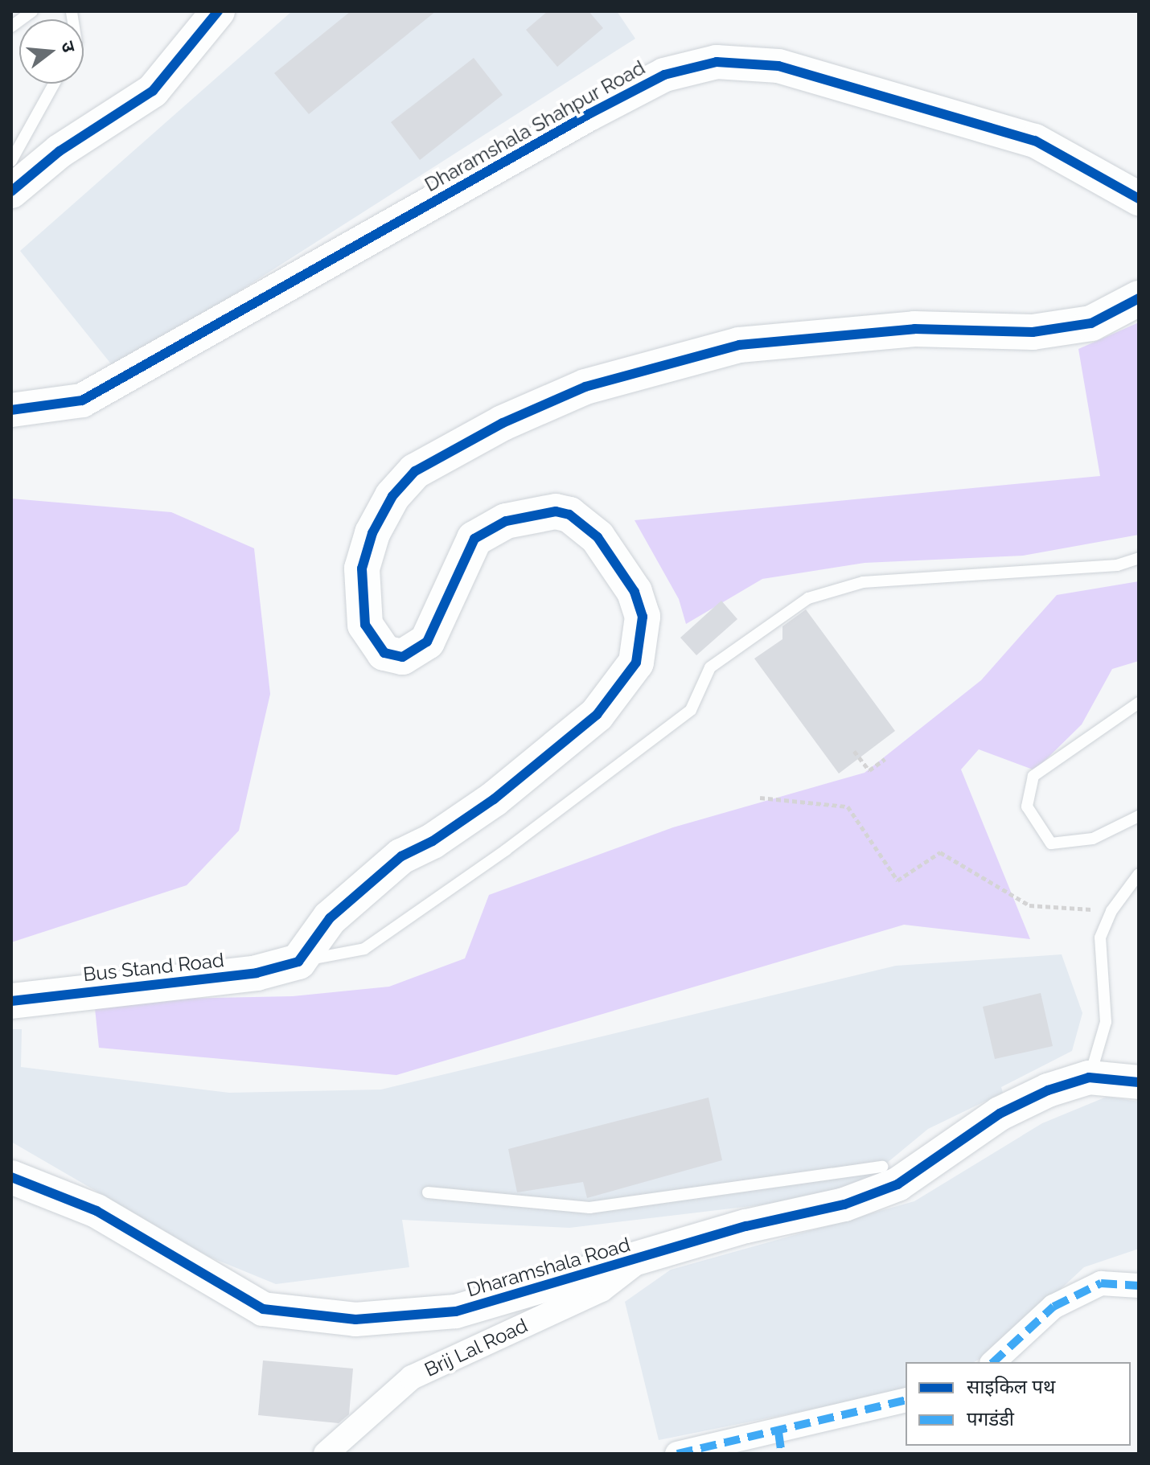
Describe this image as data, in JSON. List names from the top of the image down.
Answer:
{
  "streets": {
    "main road": ["Dharamshala Shahpur Road", "Bus Stand Road", "Dharamshala Road"],
    "street": ["Brij Lal Road"]
  },
  "crossings": [
    ["Dharamshala Road", "Brij Lal Road"]
  ],
  "legend": ["साइकिल पथ", "पगडंडी"],
  "north": "right"
}
